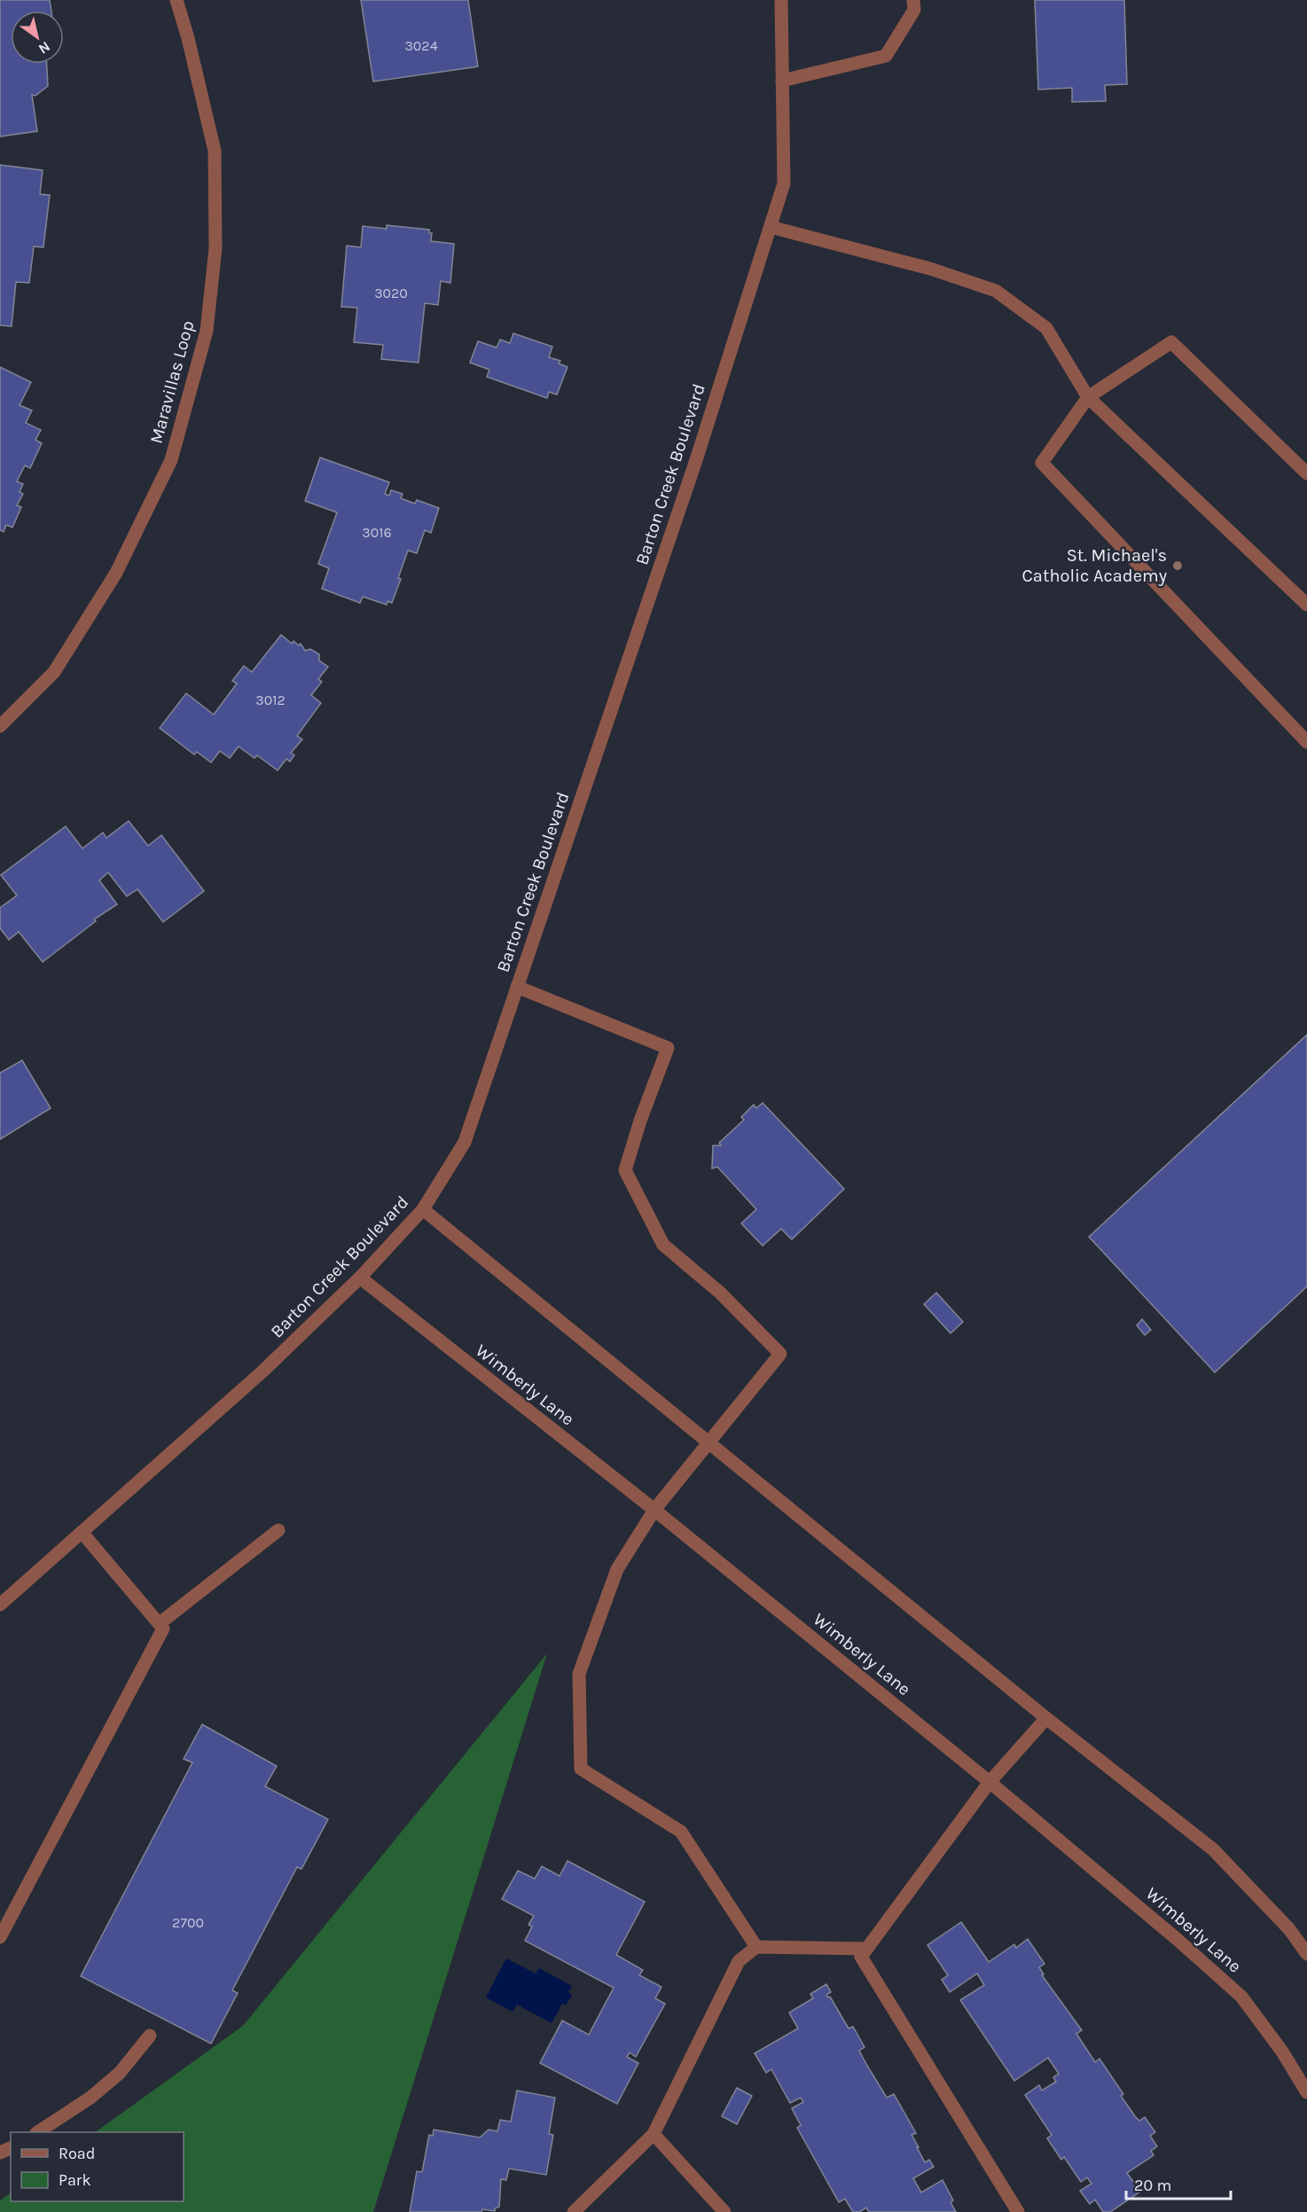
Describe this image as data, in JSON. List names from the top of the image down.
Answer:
{
  "streets": {
    "street": ["Maravillas Loop", "Barton Creek Boulevard", "Wimberly Lane"]
  },
  "crossings": [
    ["Barton Creek Boulevard", "Wimberly Lane"]
  ],
  "places": ["St. Michael's Catholic Academy"],
  "house_numbers": [
    "3024",
    "3020",
    "3016",
    "3012",
    "2700"
  ],
  "legend": ["Road", "Park"],
  "scale_bar": "20 m",
  "north": "bottom right"
}
